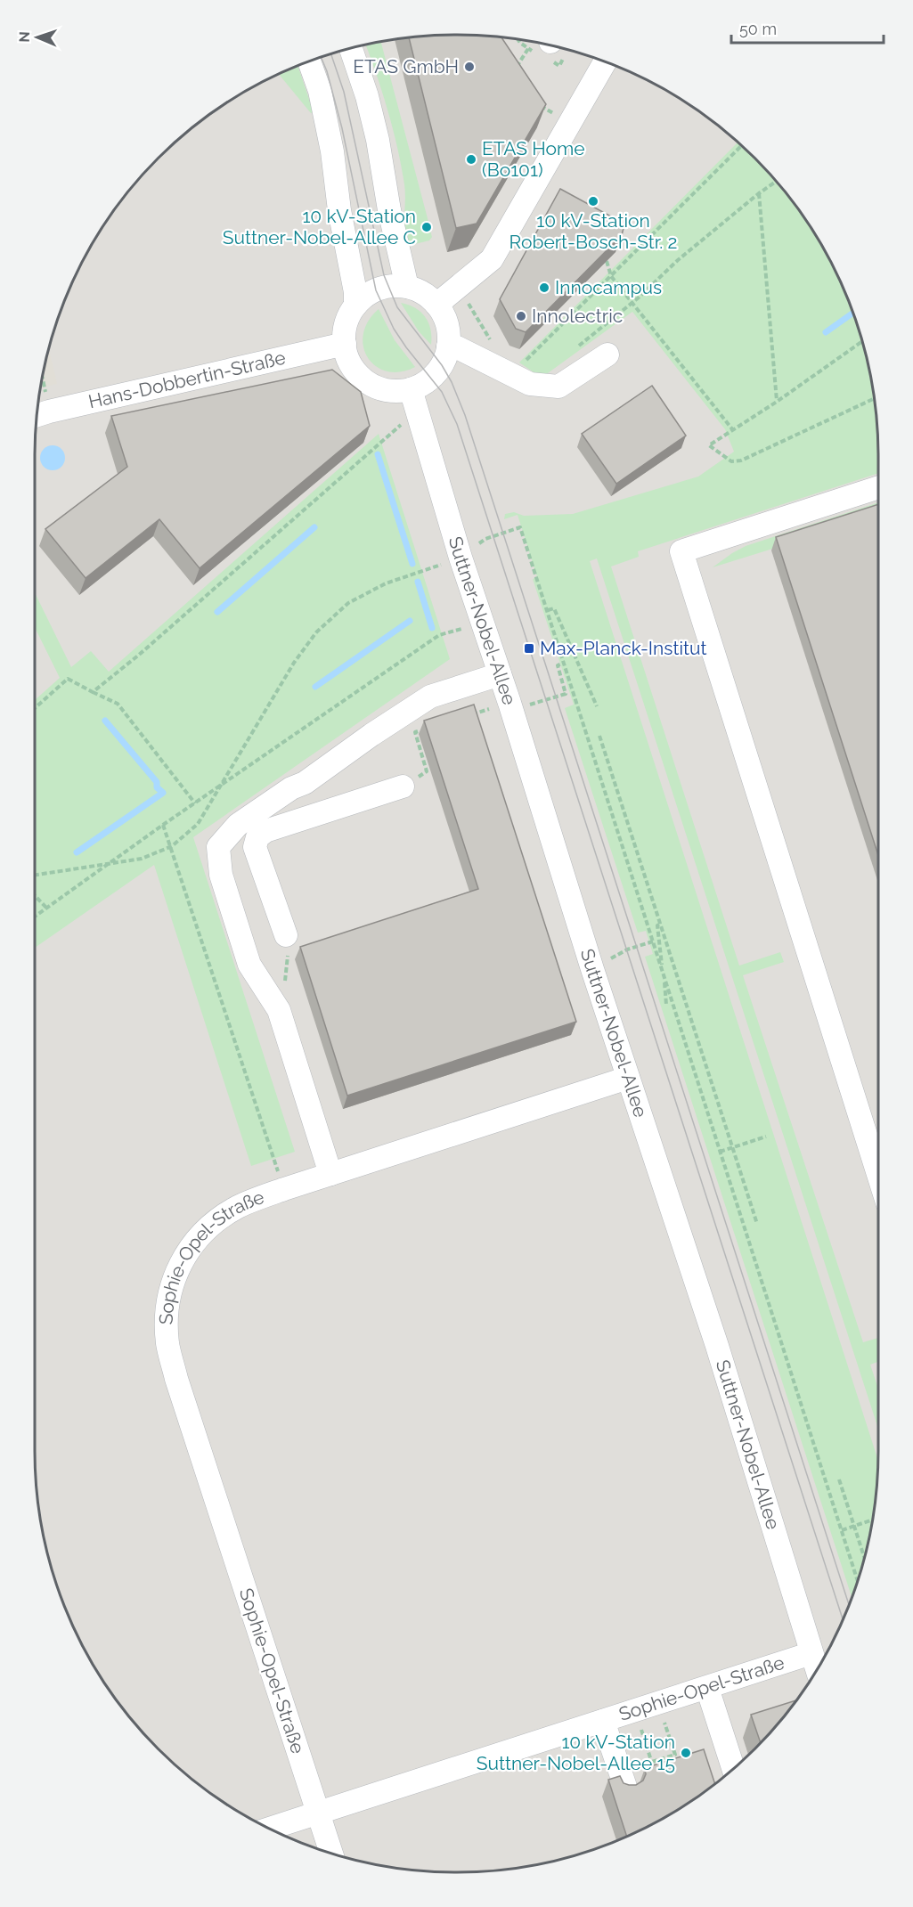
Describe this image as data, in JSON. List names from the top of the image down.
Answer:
{
  "streets": {
    "street": ["Hans-Dobbertin-Straße", "Suttner-Nobel-Allee", "Sophie-Opel-Straße"]
  },
  "crossings": [
    ["Hans-Dobbertin-Straße", "Suttner-Nobel-Allee"],
    ["Suttner-Nobel-Allee", "Sophie-Opel-Straße"]
  ],
  "places": {
    "other": [
      "ETAS GmbH",
      "ETAS Home (Bo101)",
      "10 kV-Station Robert-Bosch-Str. 2",
      "10 kV-Station Suttner-Nobel-Allee C",
      "Innocampus",
      "Innolectric",
      "10 kV-Station Suttner-Nobel-Allee 15"
    ],
    "transit": ["Max-Planck-Institut"]
  },
  "scale_bar": "50 m",
  "north": "left"
}
